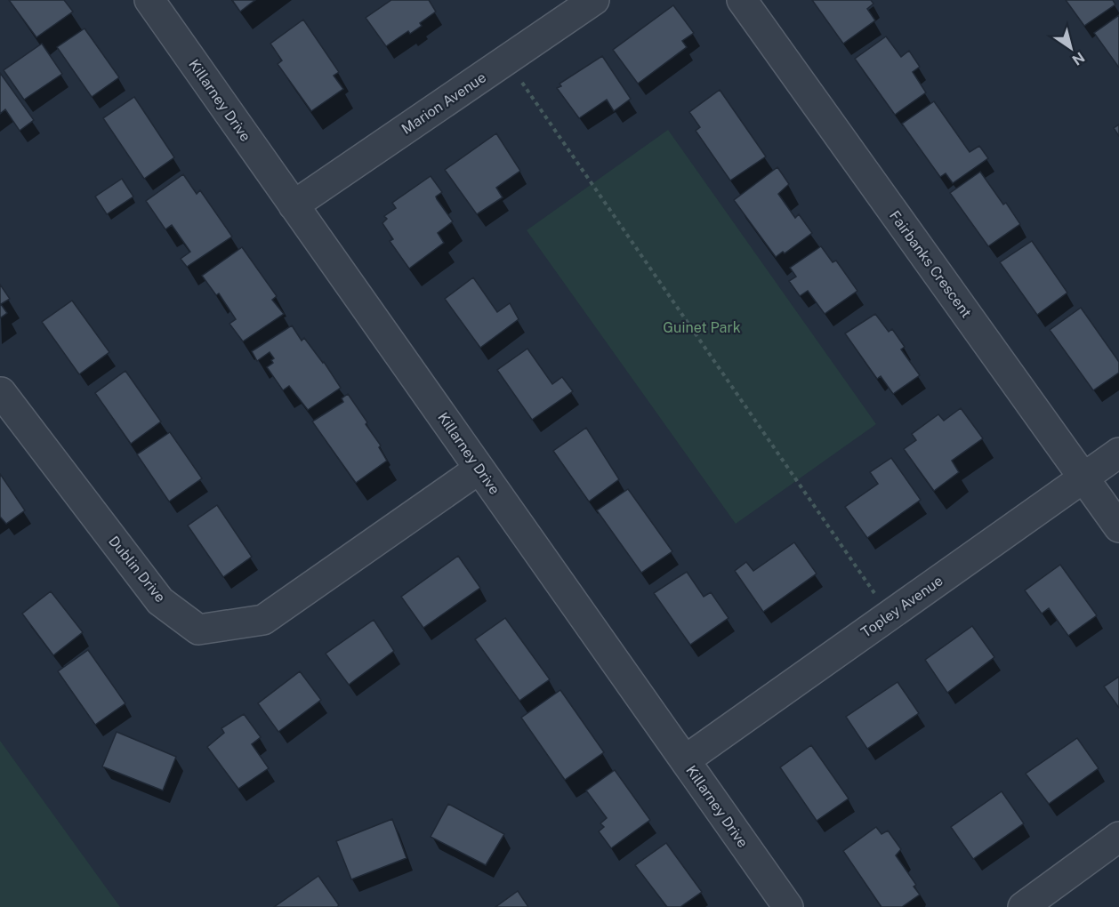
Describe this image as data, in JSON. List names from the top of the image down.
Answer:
{
  "streets": {
    "street": [
      "Killarney Drive",
      "Marion Avenue",
      "Fairbanks Crescent",
      "Dublin Drive",
      "Topley Avenue"
    ]
  },
  "crossings": [
    ["Killarney Drive", "Marion Avenue"],
    ["Killarney Drive", "Dublin Drive"],
    ["Killarney Drive", "Topley Avenue"],
    ["Fairbanks Crescent", "Topley Avenue"]
  ],
  "parks": ["Guinet Park"],
  "north": "bottom right"
}
